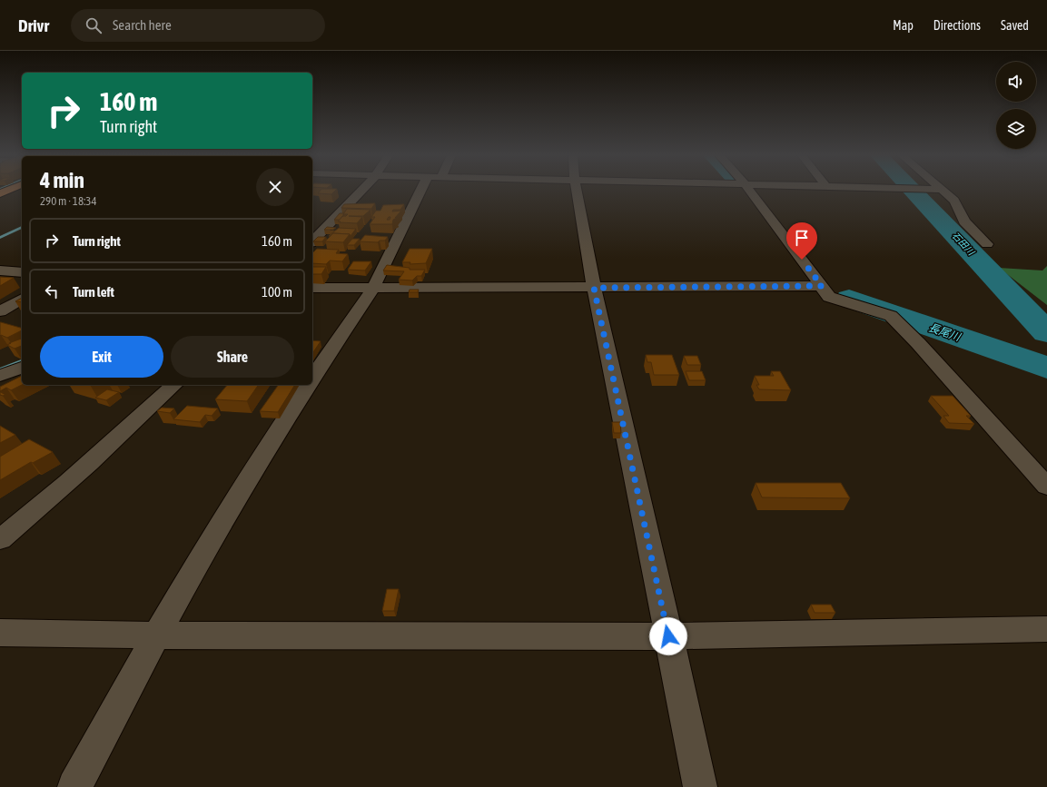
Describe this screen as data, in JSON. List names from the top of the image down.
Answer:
{
  "water": ["石田川", "長尾川"],
  "page": {
    "header": "Drivr",
    "search": "Search here",
    "nav": ["Map", "Directions", "Saved"],
    "turn": ["160 m", "Turn right"],
    "heading": ["4 min", "290 m · 18:34"],
    "list": [
      {
        "name": "Turn right",
        "value": "160 m"
      },
      {
        "name": "Turn left",
        "value": "100 m"
      }
    ],
    "buttons": ["Exit", "Share"]
  }
}
